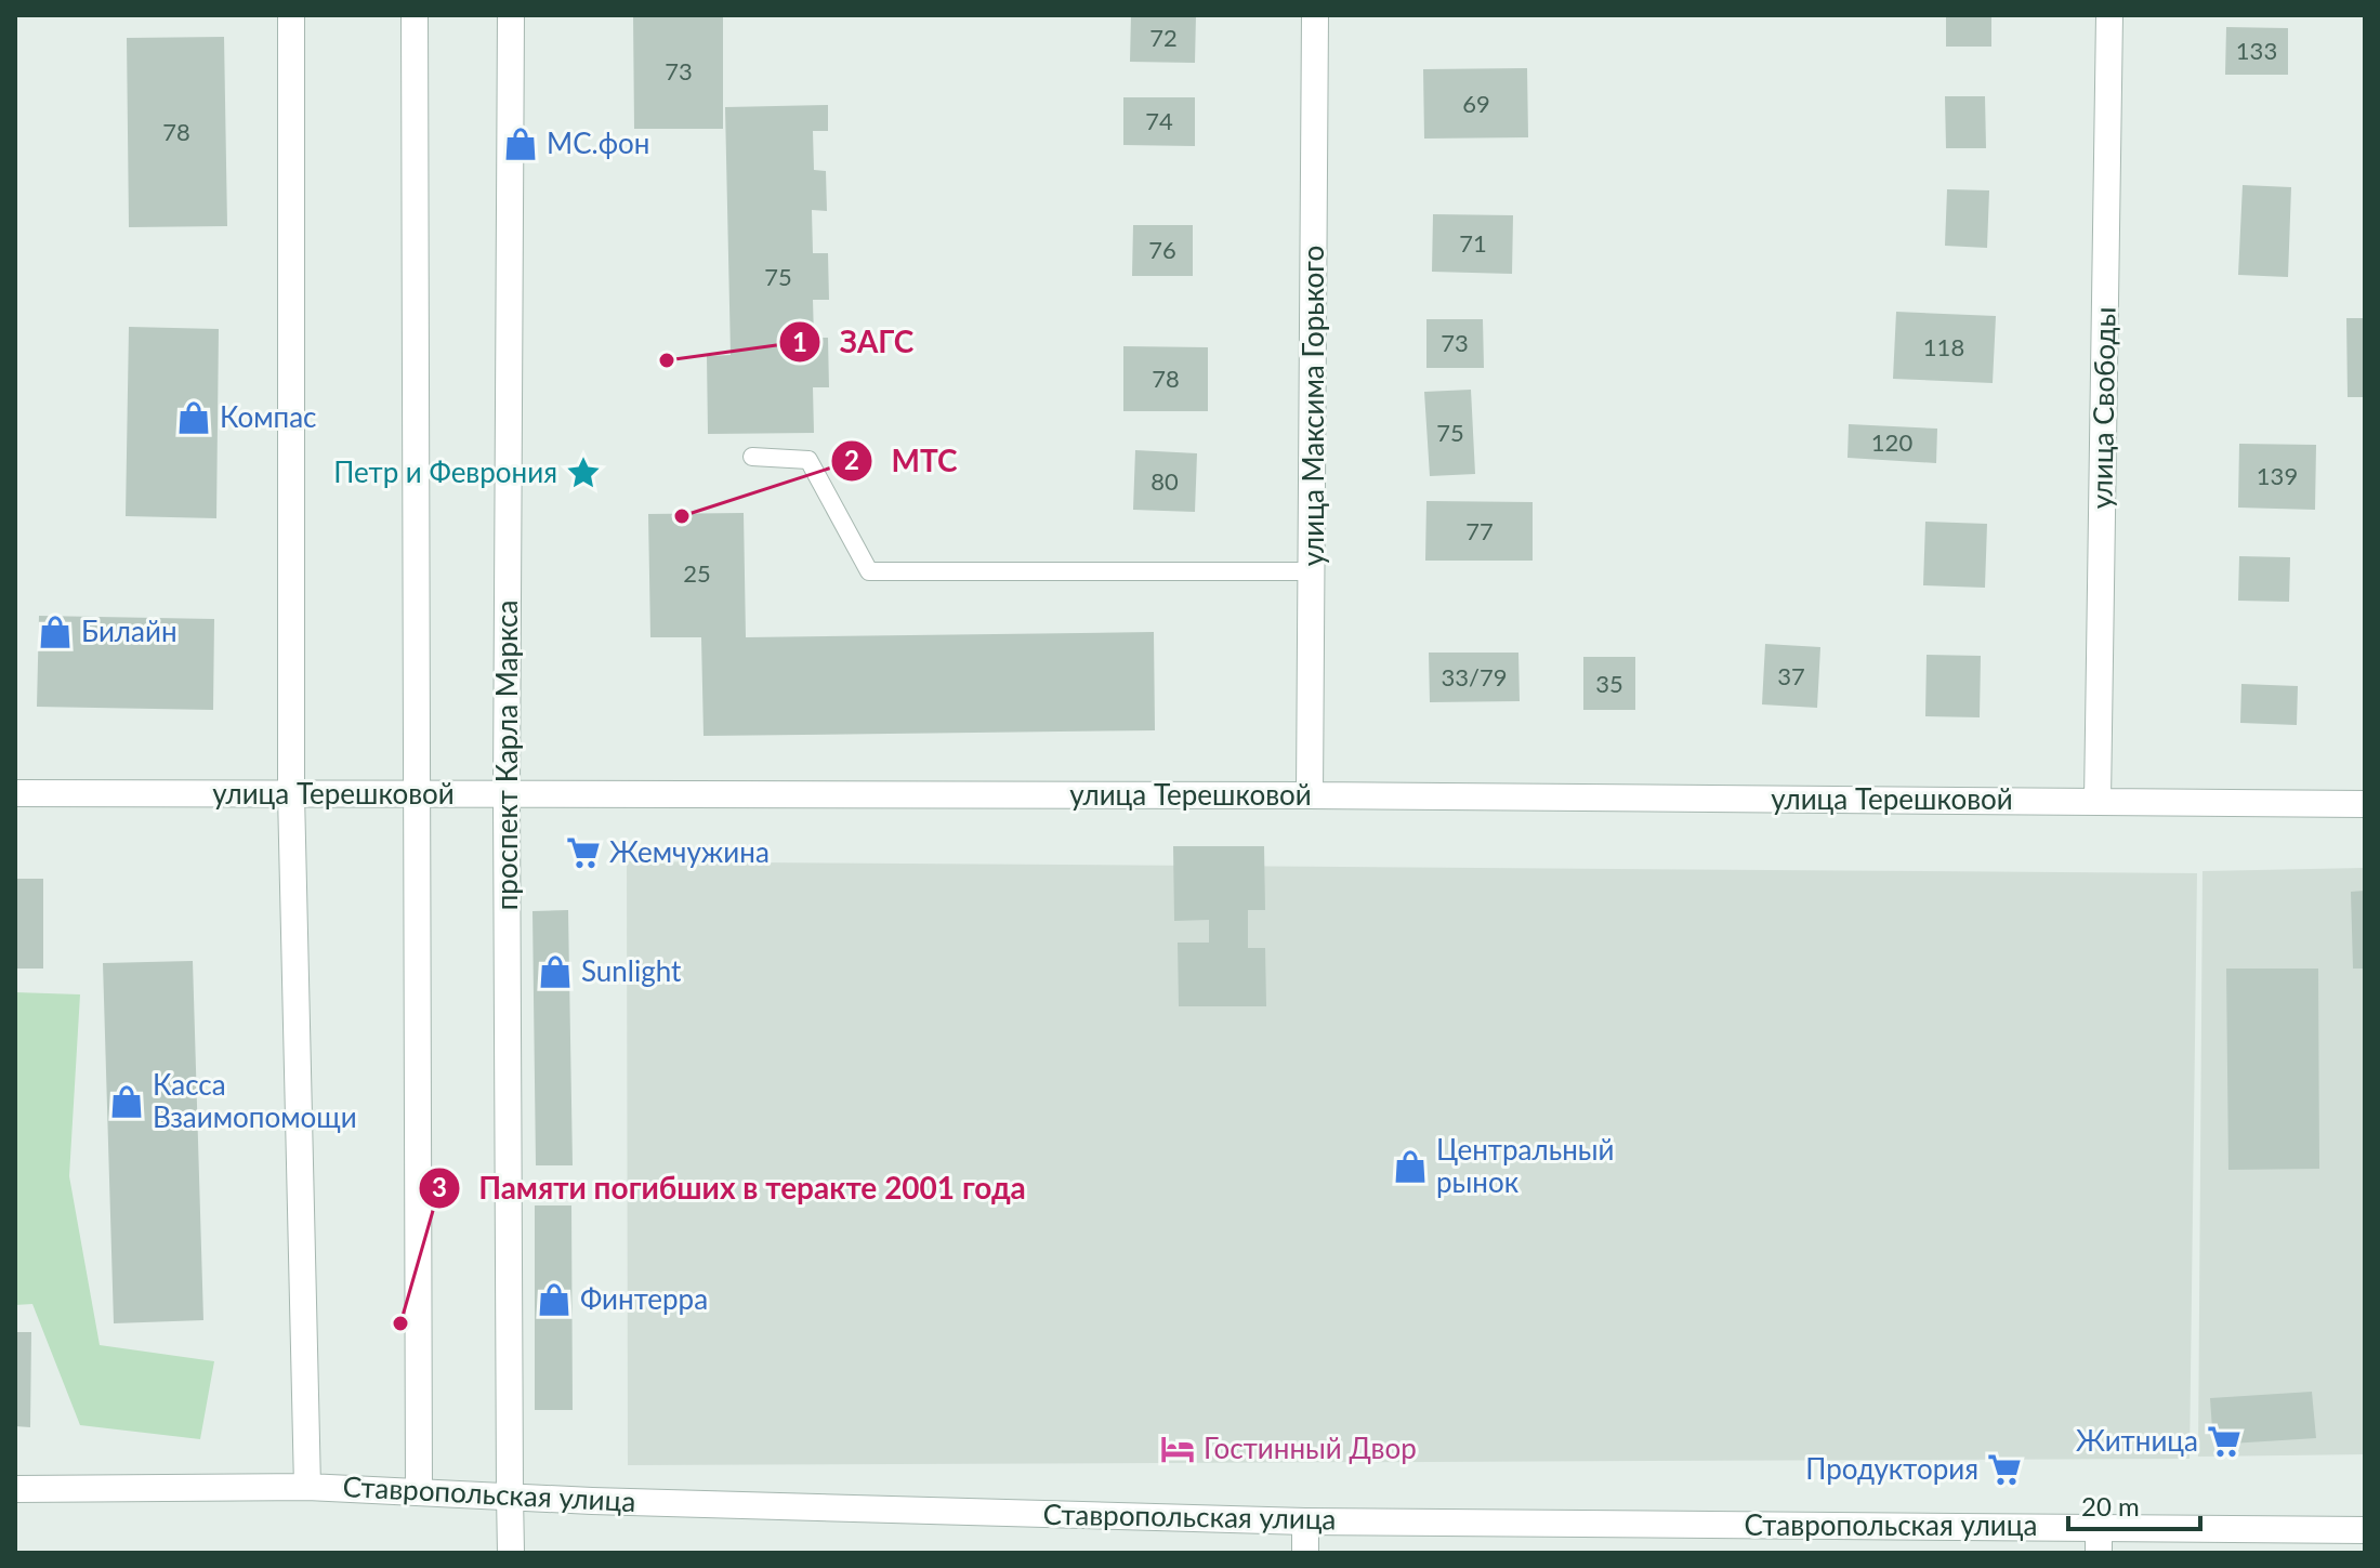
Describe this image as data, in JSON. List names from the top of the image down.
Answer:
{
  "streets": {
    "street": [
      "улица Максима Горького",
      "улица Свободы",
      "проспект Карла Маркса",
      "улица Терешковой",
      "Ставропольская улица"
    ]
  },
  "crossings": [
    ["улица Максима Горького", "улица Терешковой"],
    ["улица Свободы", "улица Терешковой"],
    ["проспект Карла Маркса", "улица Терешковой"],
    ["проспект Карла Маркса", "Ставропольская улица"]
  ],
  "places": {
    "shop": [
      "МС.фон",
      "Компас",
      "Билайн",
      "Sunlight",
      "Касса Взаимопомощи",
      "Центральный рынок",
      "Финтерра"
    ],
    "other": ["ЗАГС", "МТС", "Памяти погибших в теракте 2001 года"],
    "place": ["Петр и Феврония"],
    "supermarket": ["Жемчужина", "Житница", "Продуктория"],
    "hotel": ["Гостинный Двор"]
  },
  "house_numbers": [
    "72",
    "133",
    "73",
    "69",
    "74",
    "78",
    "71",
    "76",
    "75",
    "73",
    "118",
    "78",
    "75",
    "120",
    "139",
    "80",
    "77",
    "25",
    "37",
    "33/79",
    "35"
  ],
  "scale_bar": "20 m"
}
